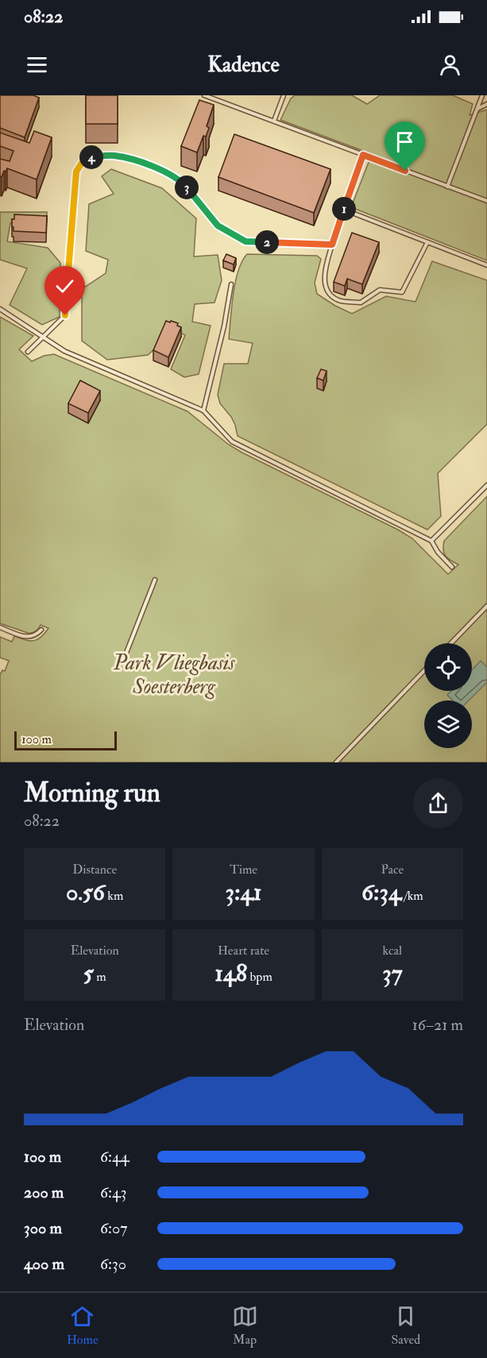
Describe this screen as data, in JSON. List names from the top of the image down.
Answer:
{
  "parks": ["Park Vliegbasis Soesterberg"],
  "scale_bar": "100 m",
  "page": {
    "status": "08:22",
    "header": "Kadence",
    "pins": [
      "4",
      "3",
      "1",
      "2"
    ],
    "scale": "100 m",
    "heading": ["Morning run", "08:22"],
    "stats": [
      ["Distance", "0.56 km"],
      ["Time", "3:41"],
      ["Pace", "6:34 /km"],
      ["Elevation", "5 m"],
      ["Heart rate", "148 bpm"],
      ["kcal", "37"]
    ],
    "chart": ["Elevation", "16–21 m"],
    "list": [
      {
        "name": "100 m",
        "note": "6:44"
      },
      {
        "name": "200 m",
        "note": "6:43"
      },
      {
        "name": "300 m",
        "note": "6:07"
      },
      {
        "name": "400 m",
        "note": "6:30"
      }
    ],
    "tabs": ["Home", "Map", "Saved"]
  }
}
